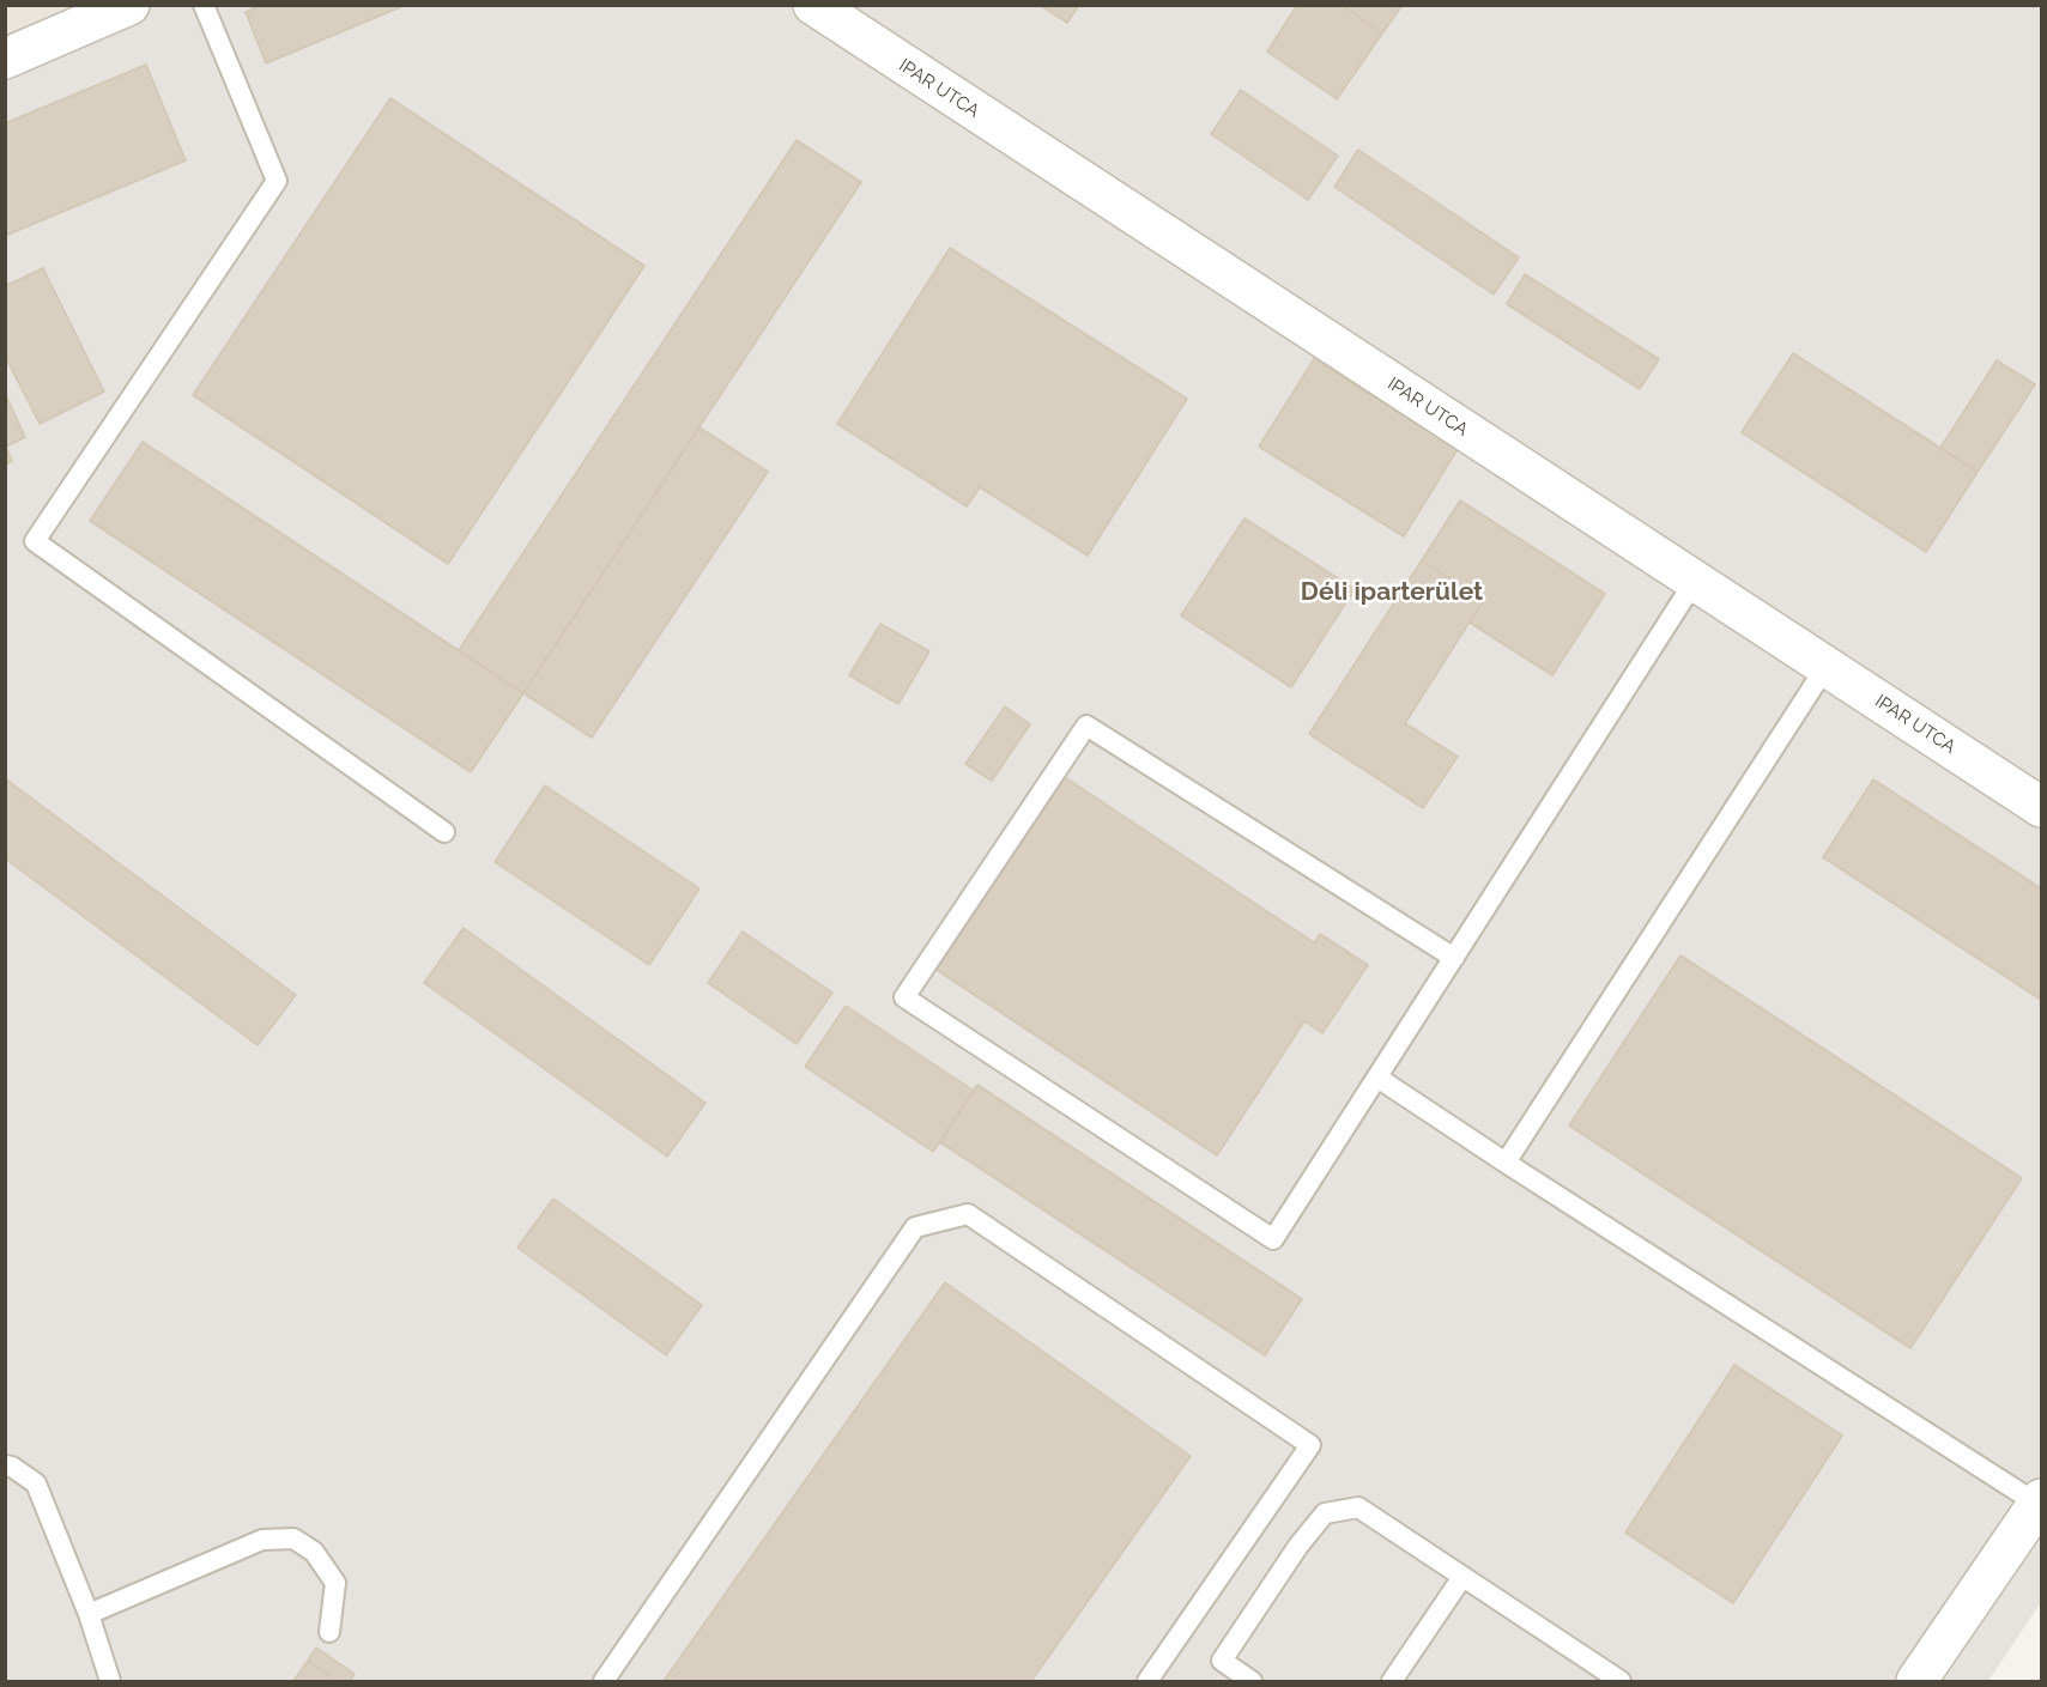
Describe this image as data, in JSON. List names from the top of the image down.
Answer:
{
  "streets": {
    "street": ["IPAR UTCA"]
  },
  "districts": ["Déli iparterület"]
}
